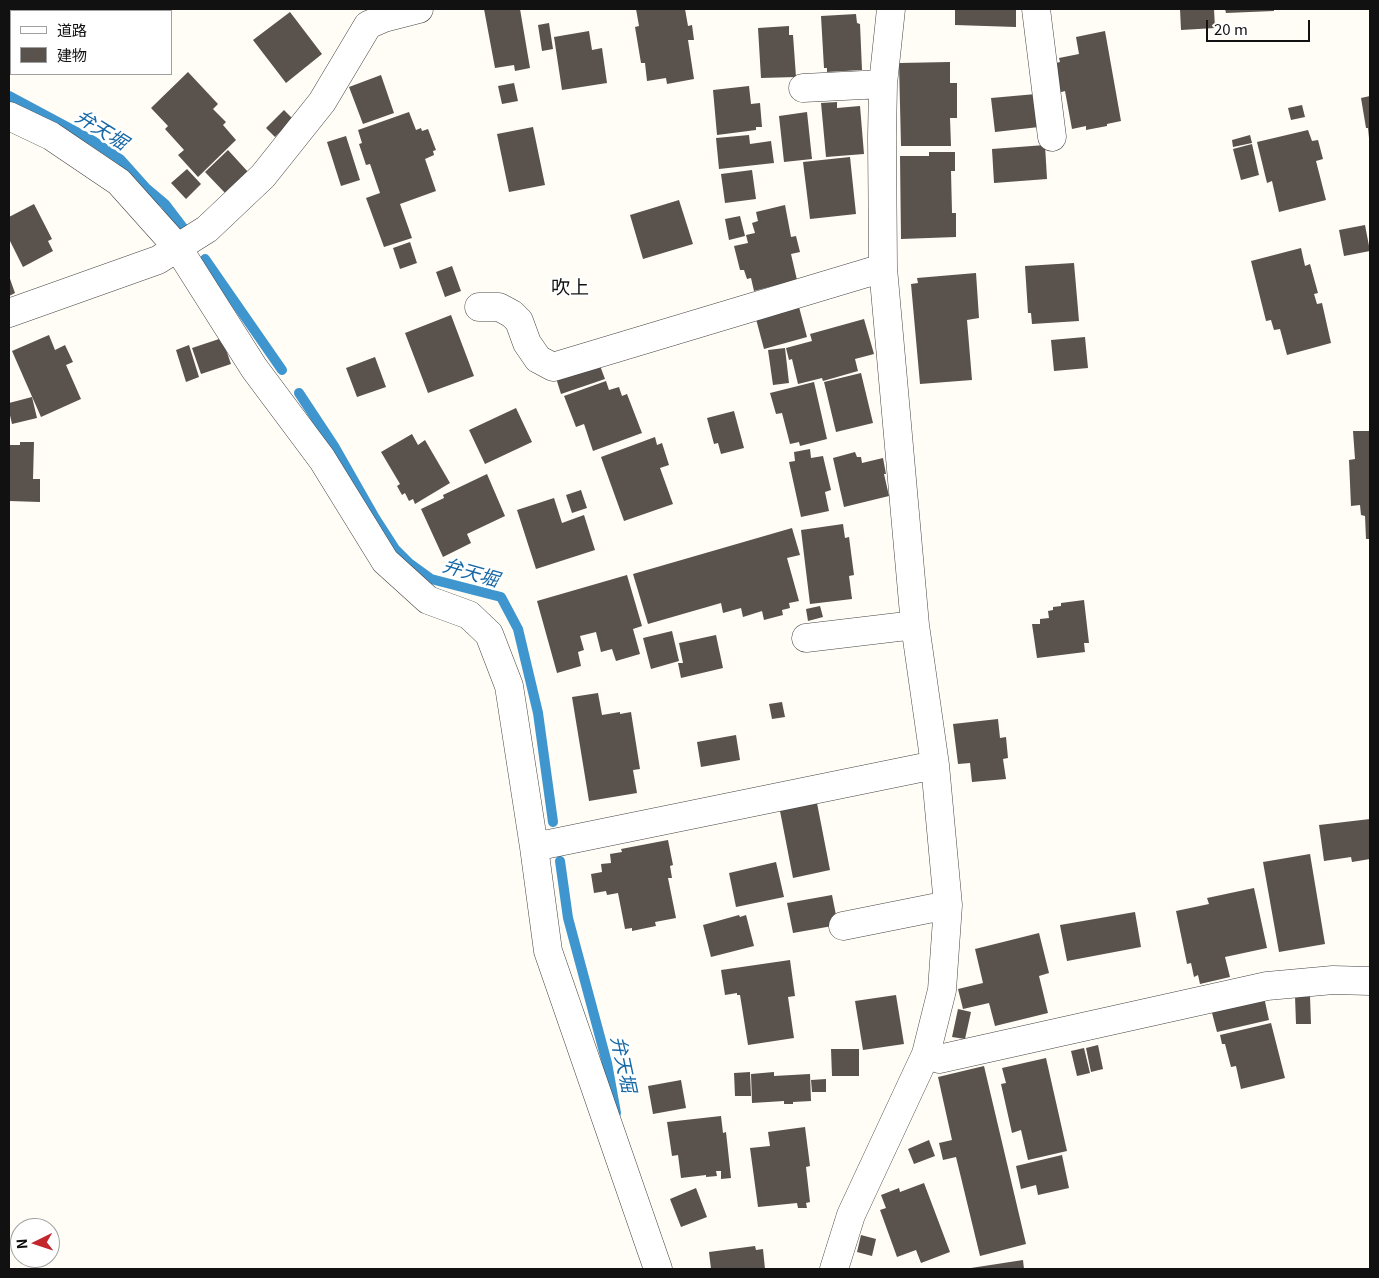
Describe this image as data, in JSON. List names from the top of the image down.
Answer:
{
  "districts": ["吹上"],
  "water": ["弁天堀"],
  "legend": ["道路", "建物"],
  "scale_bar": "20 m",
  "north": "left"
}
